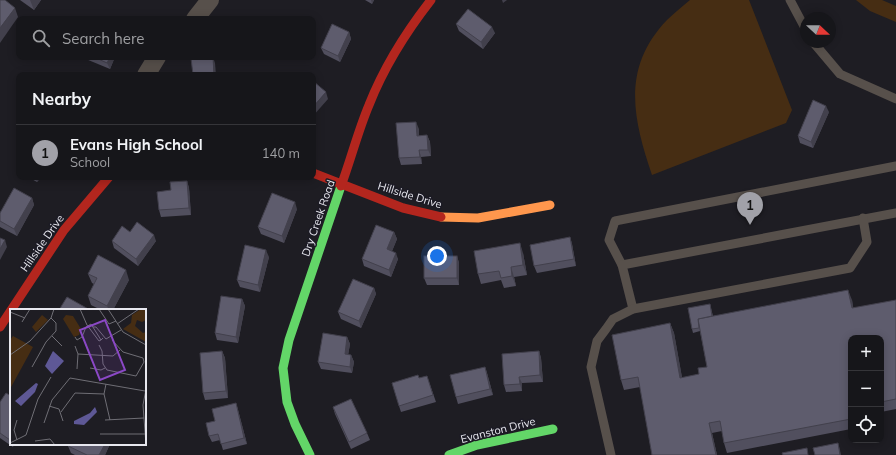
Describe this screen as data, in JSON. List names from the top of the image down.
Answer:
{
  "streets": {
    "street": ["Hillside Drive", "Dry Creek Road", "Evanston Drive"]
  },
  "crossings": [
    ["Hillside Drive", "Dry Creek Road"]
  ],
  "north": "right",
  "page": {
    "search": "Search here",
    "heading": "Nearby",
    "list": [
      {
        "mark": "1",
        "name": "Evans High School",
        "note": "School",
        "value": "140 m"
      }
    ],
    "pins": "1",
    "map_buttons": ["+", "−"]
  }
}
